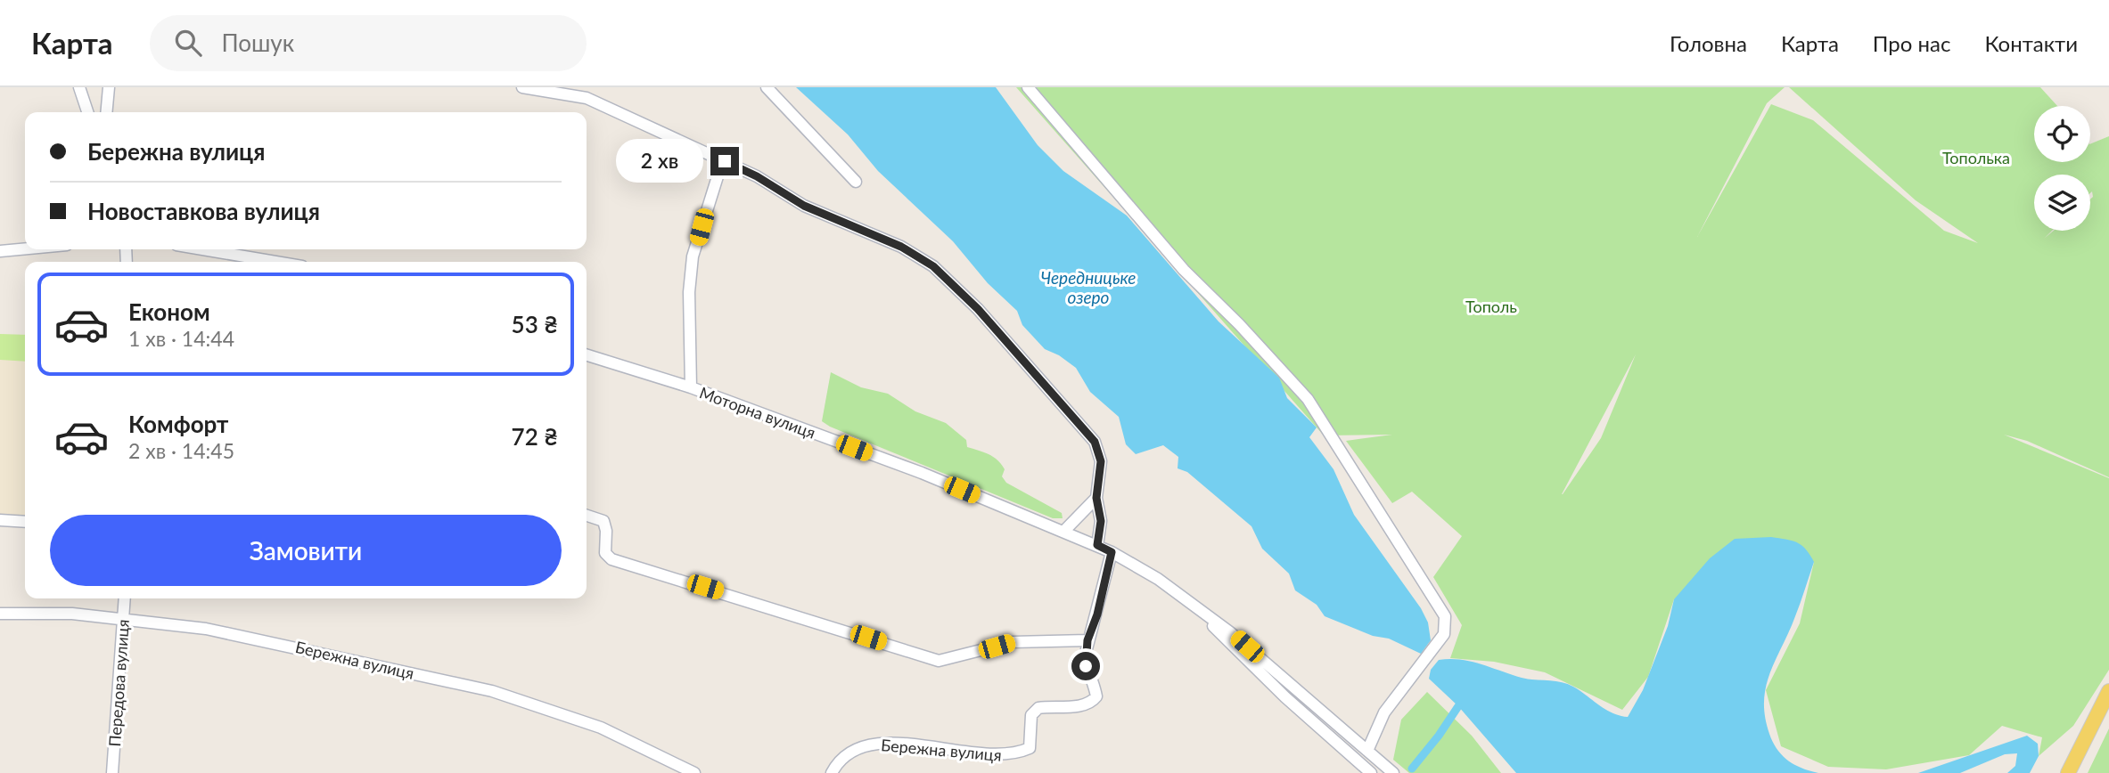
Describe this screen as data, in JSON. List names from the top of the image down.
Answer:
{
  "streets": {
    "street": ["Моторна вулиця", "Бережна вулиця", "Передова вулиця"]
  },
  "crossings": [
    ["Моторна вулиця", "Бережна вулиця"],
    ["Бережна вулиця", "Передова вулиця"]
  ],
  "water": ["Чередницьке озеро"],
  "parks": ["Тополька", "Тополь"],
  "page": {
    "header": "Карта",
    "search": "Пошук",
    "nav": [
      "Головна",
      "Карта",
      "Про нас",
      "Контакти"
    ],
    "banner": ["Бережна вулиця", "Новоставкова вулиця"],
    "bubble": "2 хв",
    "list": [
      {
        "name": "Економ",
        "note": "1 хв · 14:44",
        "value": "53 ₴"
      },
      {
        "name": "Комфорт",
        "note": "2 хв · 14:45",
        "value": "72 ₴"
      }
    ],
    "buttons": "Замовити"
  }
}
